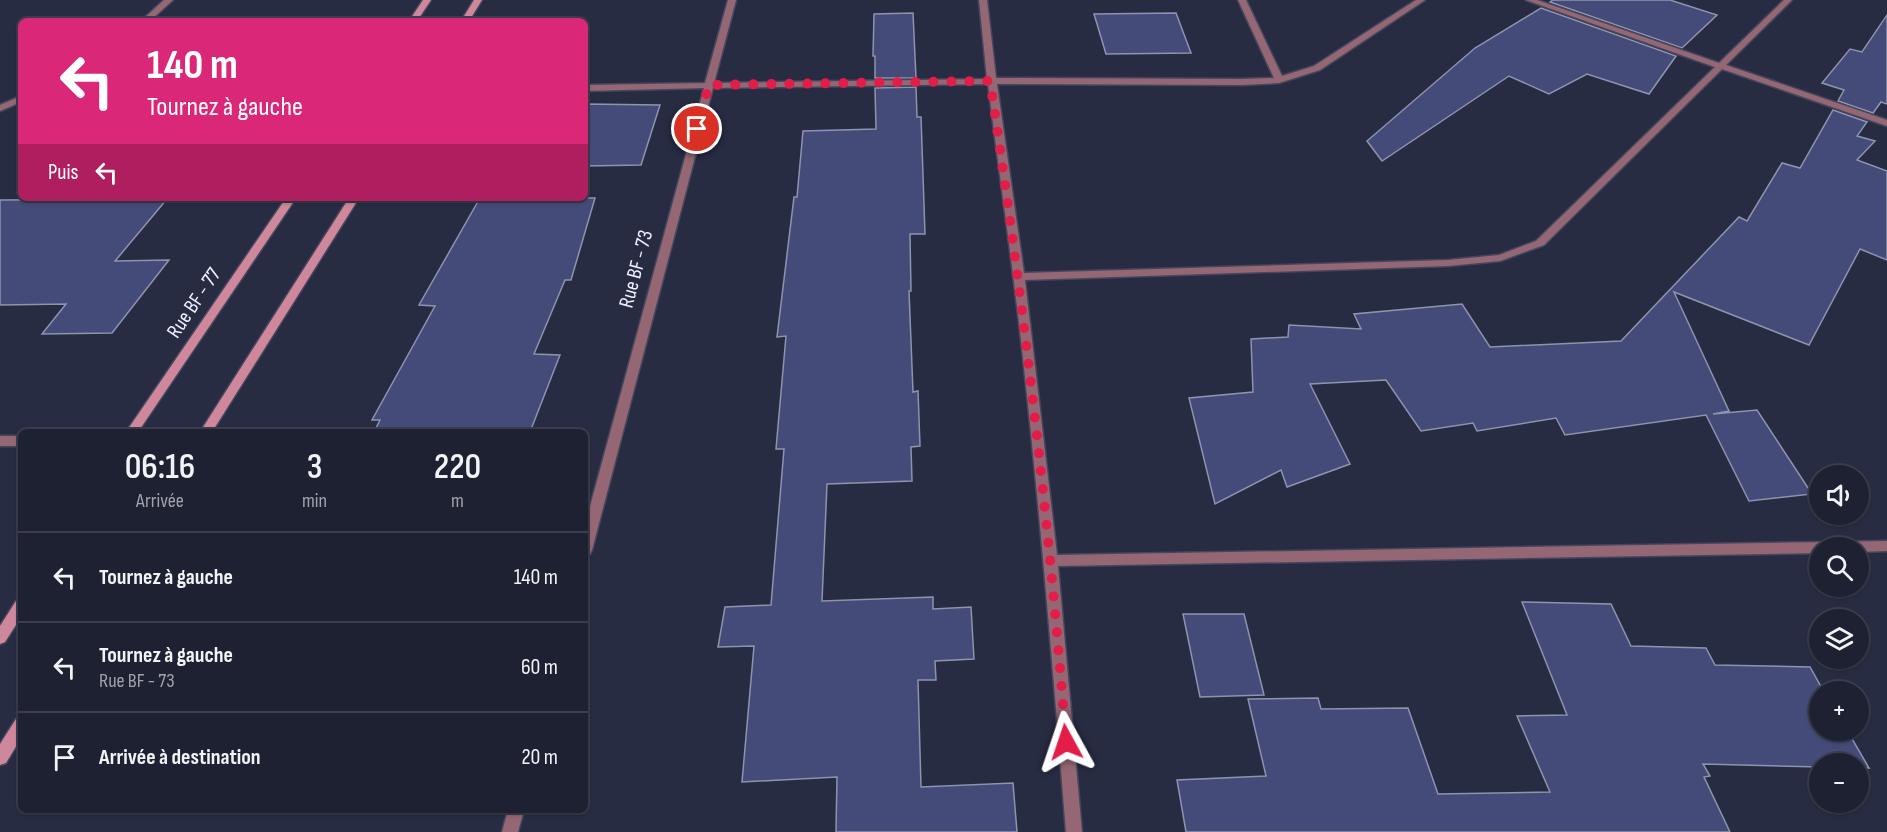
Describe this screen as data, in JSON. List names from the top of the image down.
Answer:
{
  "streets": {
    "main road": ["Rue BF - 77"],
    "street": ["Rue BF - 73"]
  },
  "page": {
    "turn": ["140 m", "Tournez à gauche"],
    "then": "Puis",
    "eta": [
      "06:16",
      "Arrivée",
      "3",
      "min",
      "220",
      "m"
    ],
    "map_buttons": ["+", "−"],
    "list": [
      {
        "name": "Tournez à gauche",
        "value": "140 m"
      },
      {
        "name": "Tournez à gauche",
        "note": "Rue BF - 73",
        "value": "60 m"
      },
      {
        "name": "Arrivée à destination",
        "value": "20 m"
      }
    ]
  }
}
